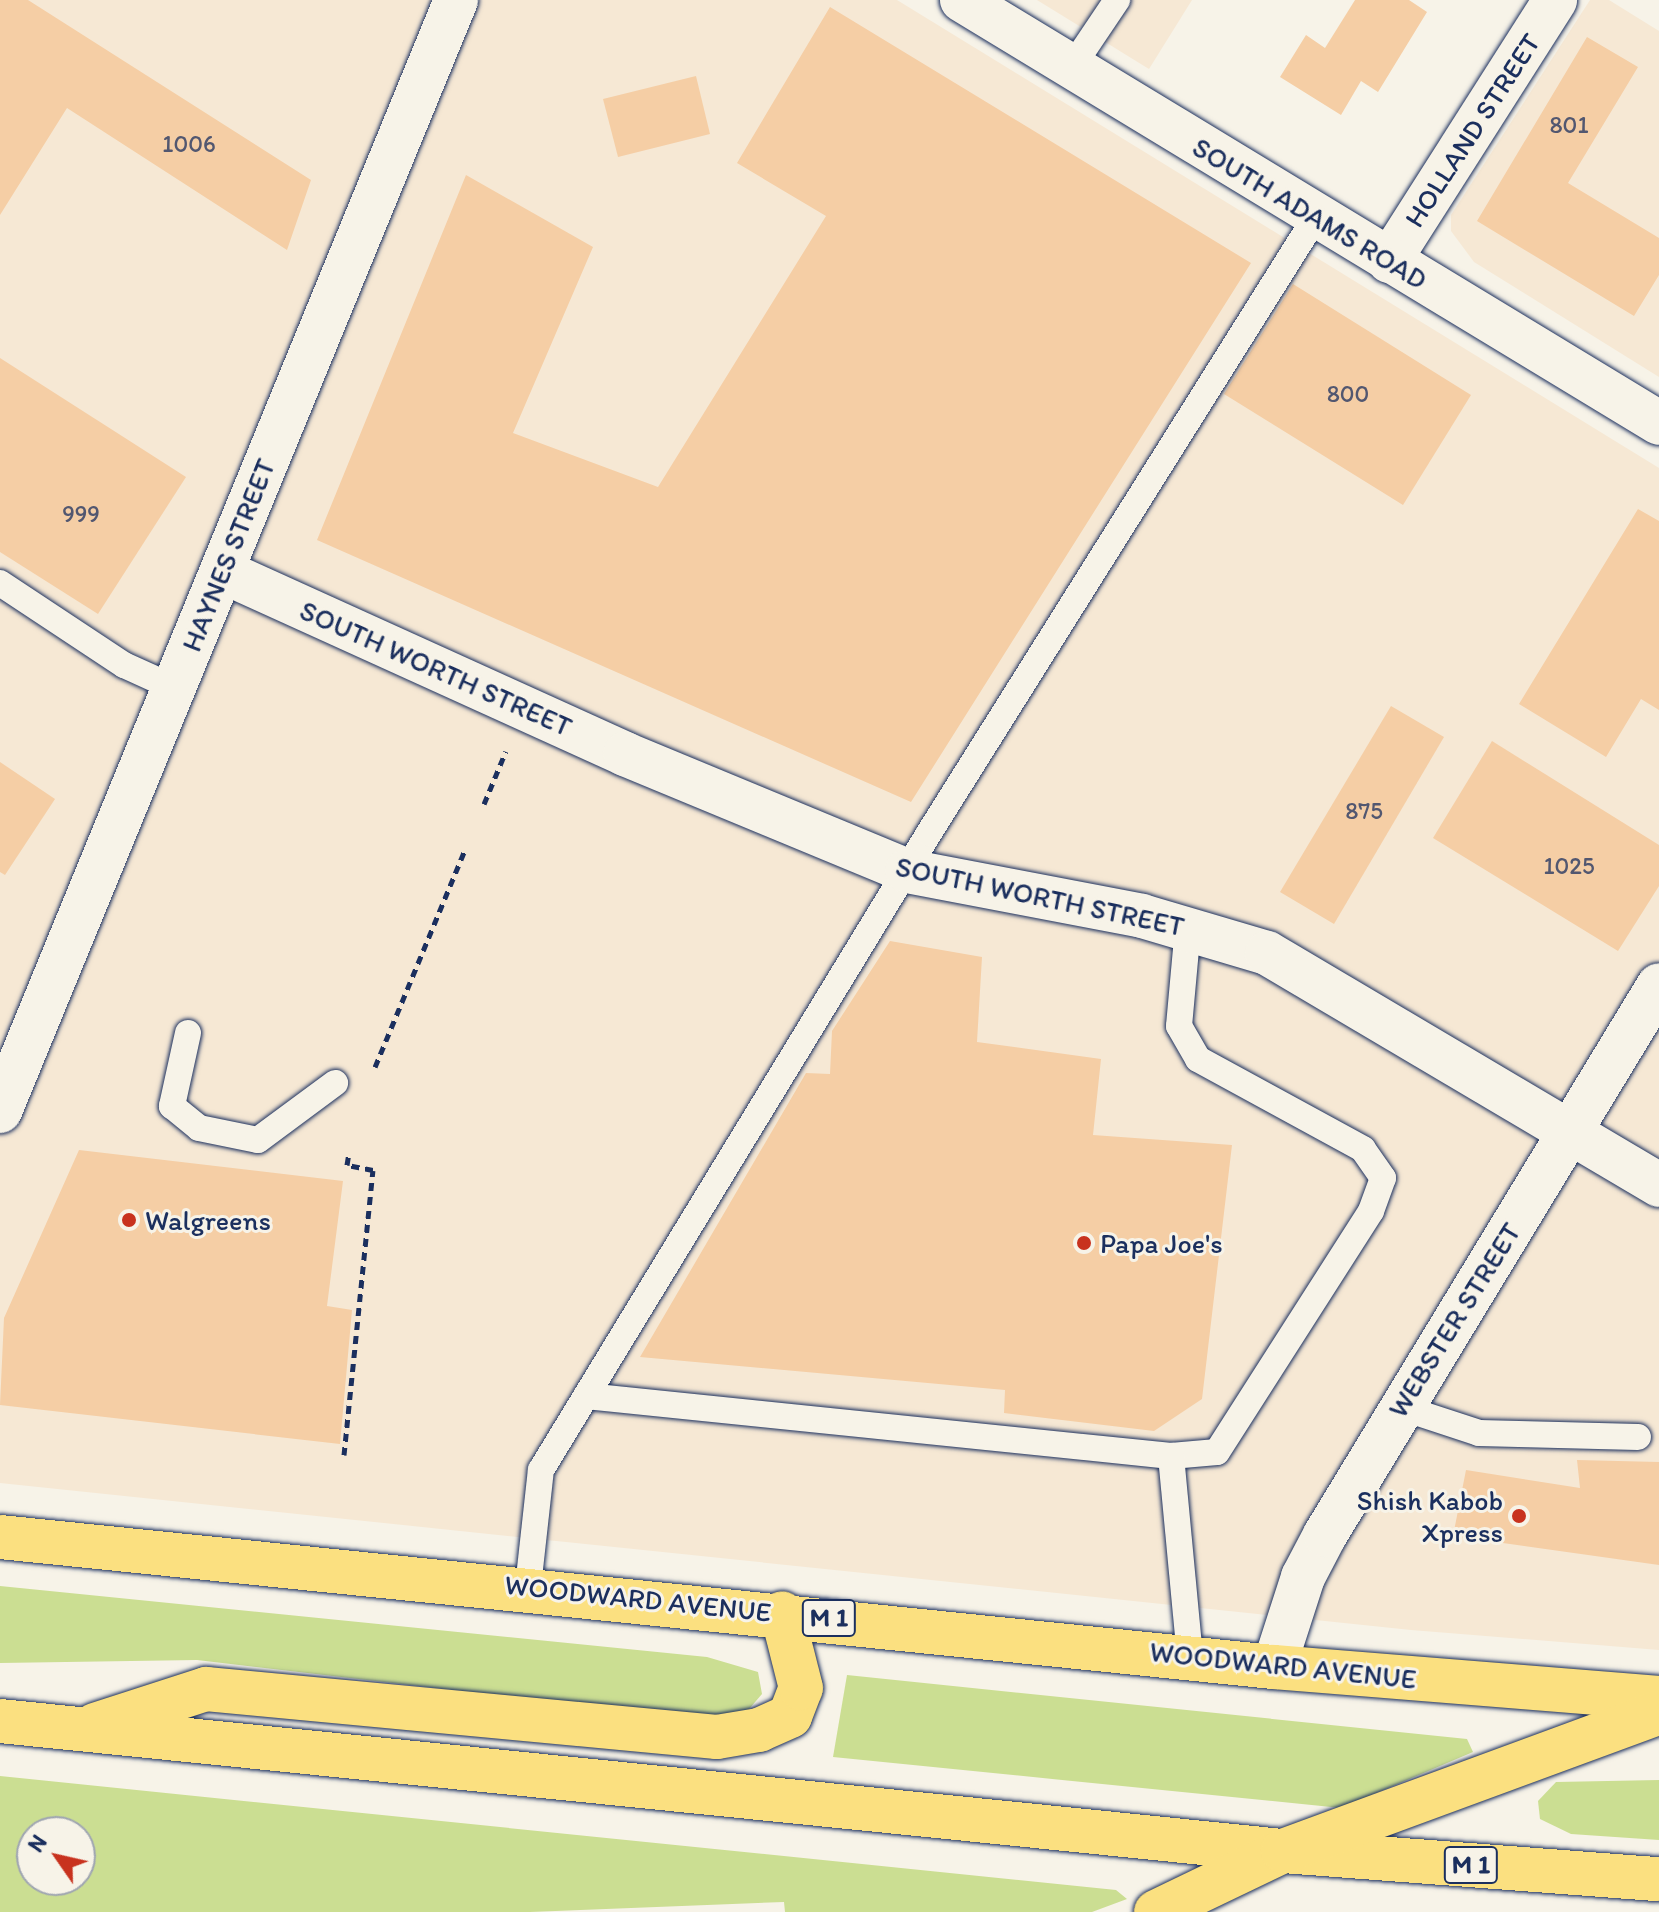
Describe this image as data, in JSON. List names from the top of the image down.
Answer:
{
  "streets": {
    "main road": ["WOODWARD AVENUE", "M 1"],
    "street": [
      "HOLLAND STREET",
      "SOUTH ADAMS ROAD",
      "HAYNES STREET",
      "SOUTH WORTH STREET",
      "WEBSTER STREET"
    ]
  },
  "crossings": [
    ["HOLLAND STREET", "SOUTH ADAMS ROAD"],
    ["HAYNES STREET", "SOUTH WORTH STREET"],
    ["SOUTH WORTH STREET", "WEBSTER STREET"],
    ["WEBSTER STREET", "WOODWARD AVENUE"]
  ],
  "places": ["Walgreens", "Papa Joe's", "Shish Kabob Xpress"],
  "house_numbers": [
    "801",
    "1006",
    "800",
    "999",
    "875",
    "1025"
  ],
  "north": "top left"
}
